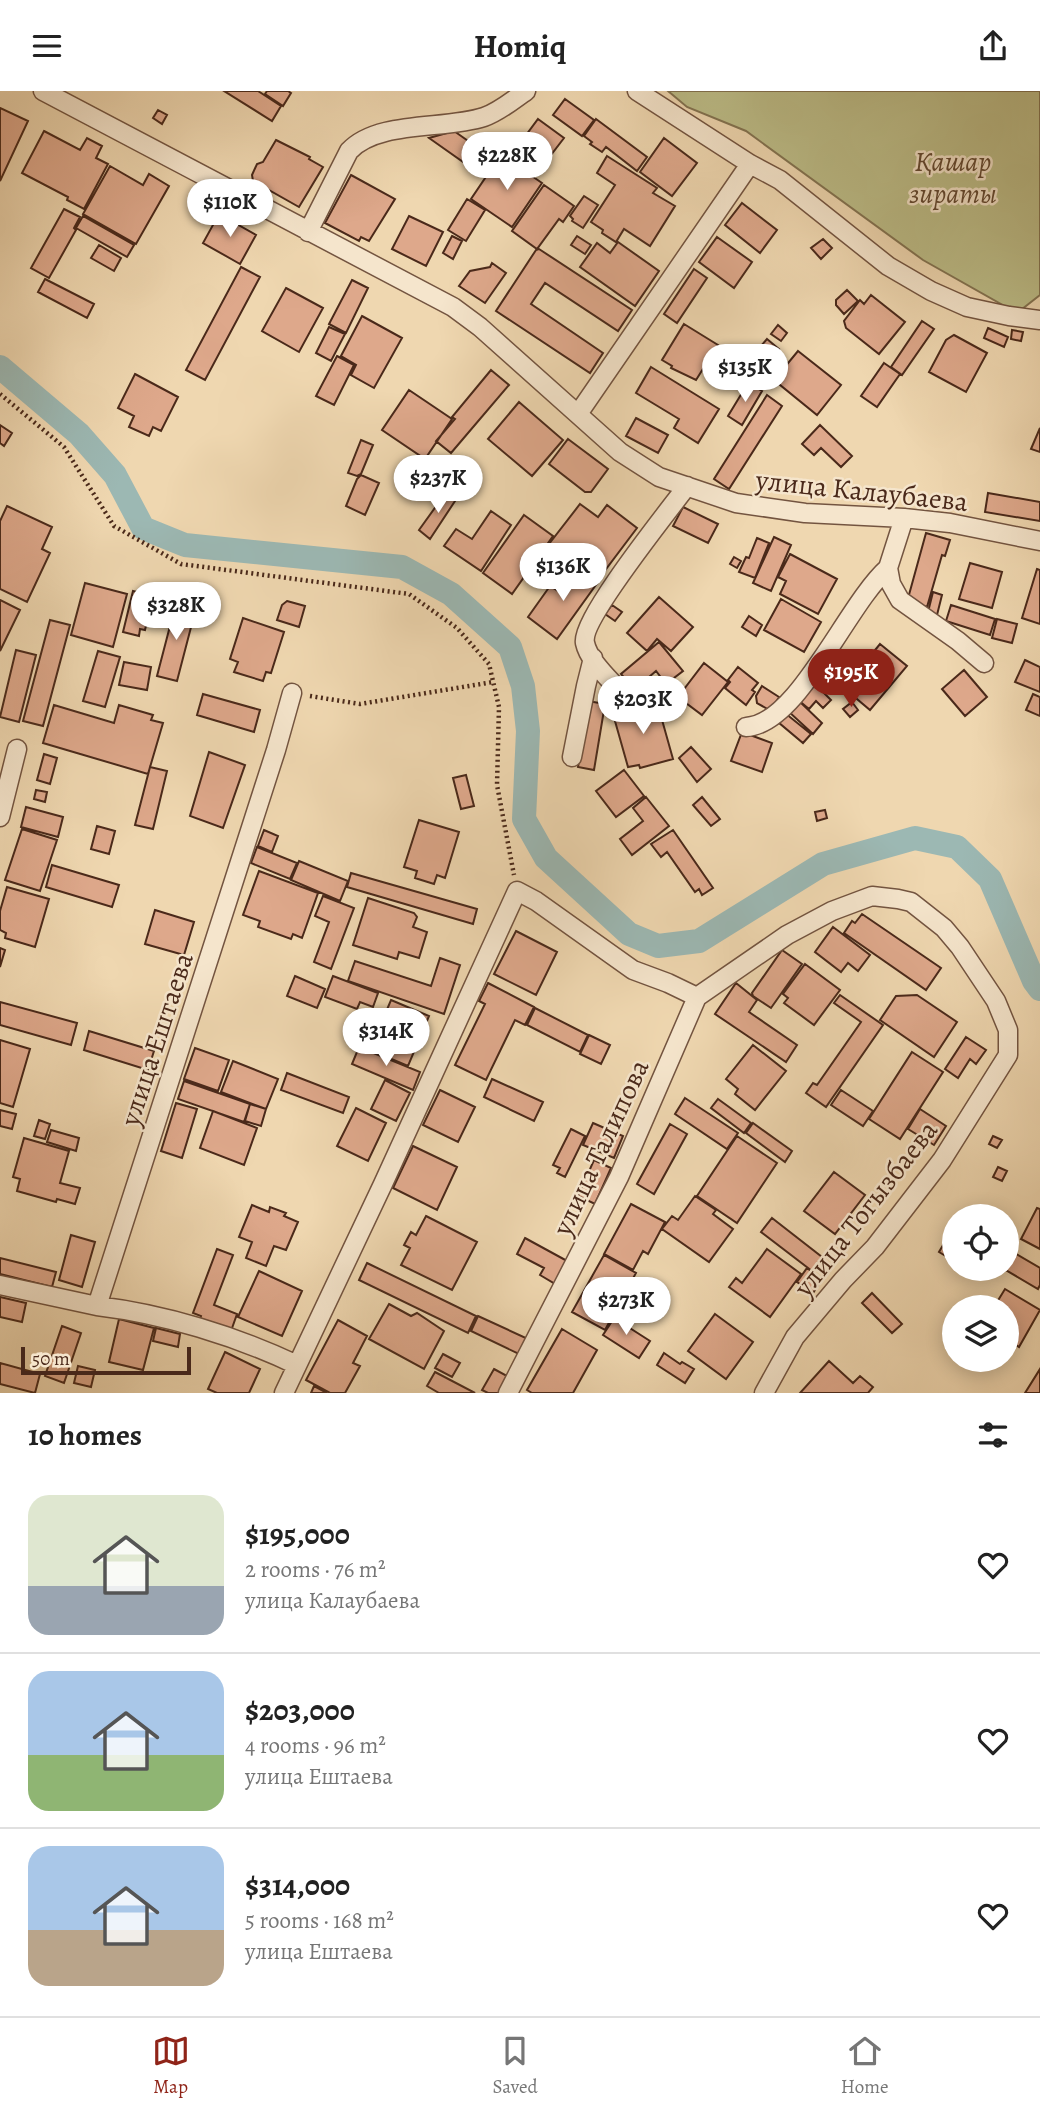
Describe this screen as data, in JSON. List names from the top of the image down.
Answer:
{
  "streets": {
    "street": [
      "улица Калаубаева",
      "улица Ештаева",
      "улица Талипова",
      "улица Тогызбаева"
    ]
  },
  "crossings": [
    ["улица Талипова", "улица Тогызбаева"]
  ],
  "parks": ["Қашар зираты"],
  "scale_bar": "50 m",
  "page": {
    "header": "Homiq",
    "price": [
      "$228K",
      "$110K",
      "$135K",
      "$237K",
      "$136K",
      "$328K",
      "$195K",
      "$203K",
      "$314K",
      "$273K"
    ],
    "scale": "50 m",
    "heading": "10 homes",
    "list": [
      {
        "name": "$195,000",
        "note": "2 rooms · 76 m² · улица Калаубаева"
      },
      {
        "name": "$203,000",
        "note": "4 rooms · 96 m² · улица Ештаева"
      },
      {
        "name": "$314,000",
        "note": "5 rooms · 168 m² · улица Ештаева"
      }
    ],
    "tabs": ["Map", "Saved", "Home"]
  }
}
